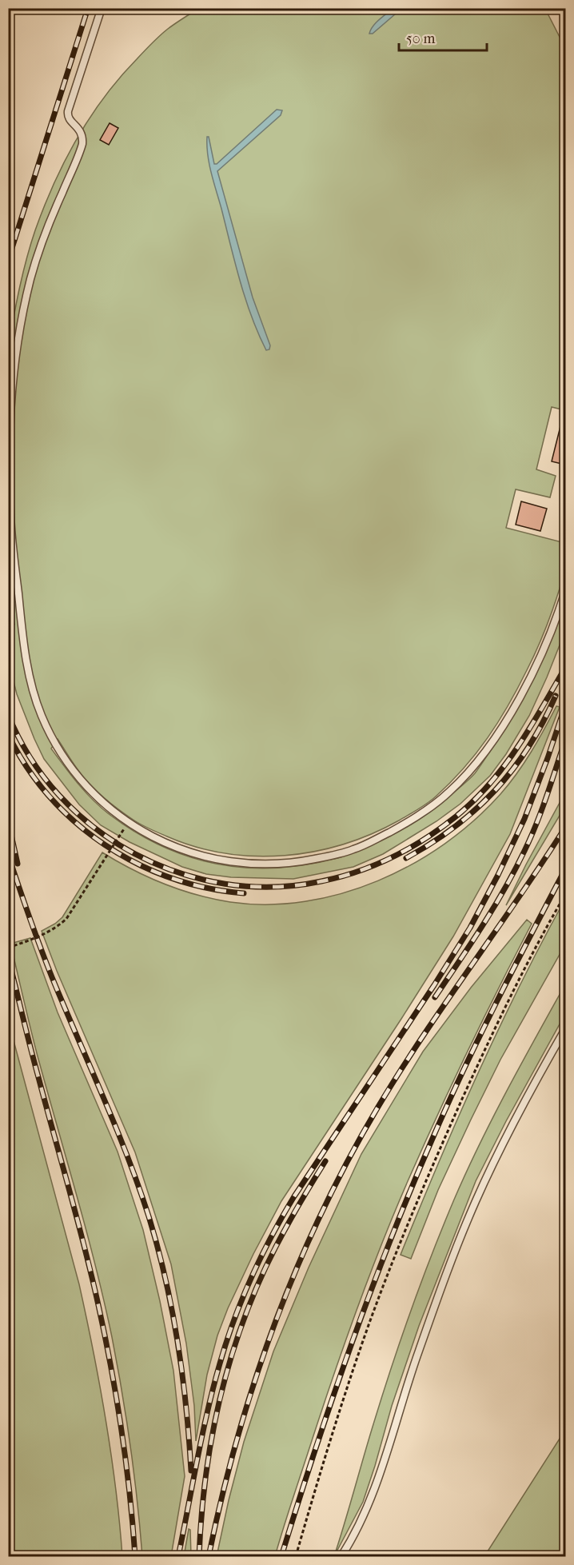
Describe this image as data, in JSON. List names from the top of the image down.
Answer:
{
  "scale_bar": "50 m"
}
